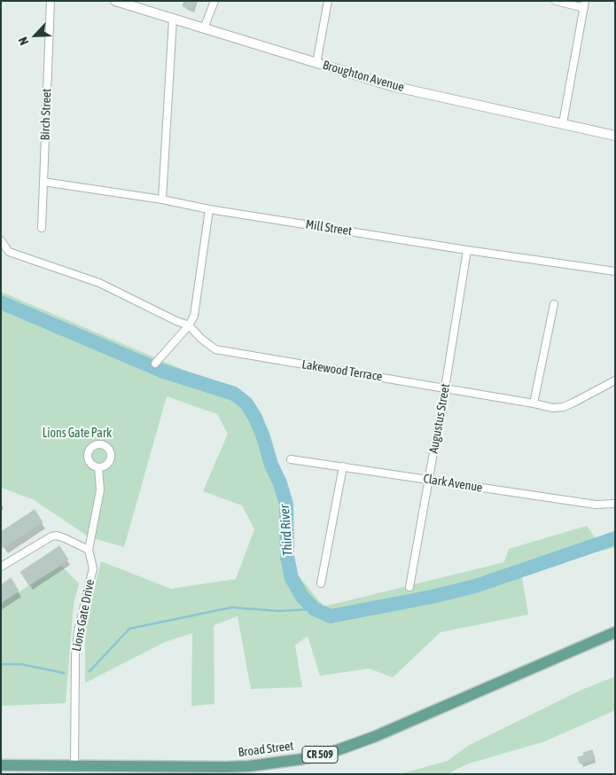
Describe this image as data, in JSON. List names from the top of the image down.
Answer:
{
  "streets": {
    "main road": ["Broad Street", "CR 509"],
    "street": [
      "Broughton Avenue",
      "Birch Street",
      "Mill Street",
      "Lakewood Terrace",
      "Augustus Street",
      "Clark Avenue",
      "Lions Gate Drive"
    ]
  },
  "crossings": [
    ["Birch Street", "Mill Street"],
    ["Mill Street", "Augustus Street"],
    ["Lakewood Terrace", "Augustus Street"],
    ["Augustus Street", "Clark Avenue"],
    ["Lions Gate Drive", "Broad Street"]
  ],
  "water": ["Third River"],
  "parks": ["Lions Gate Park"],
  "north": "bottom left"
}
